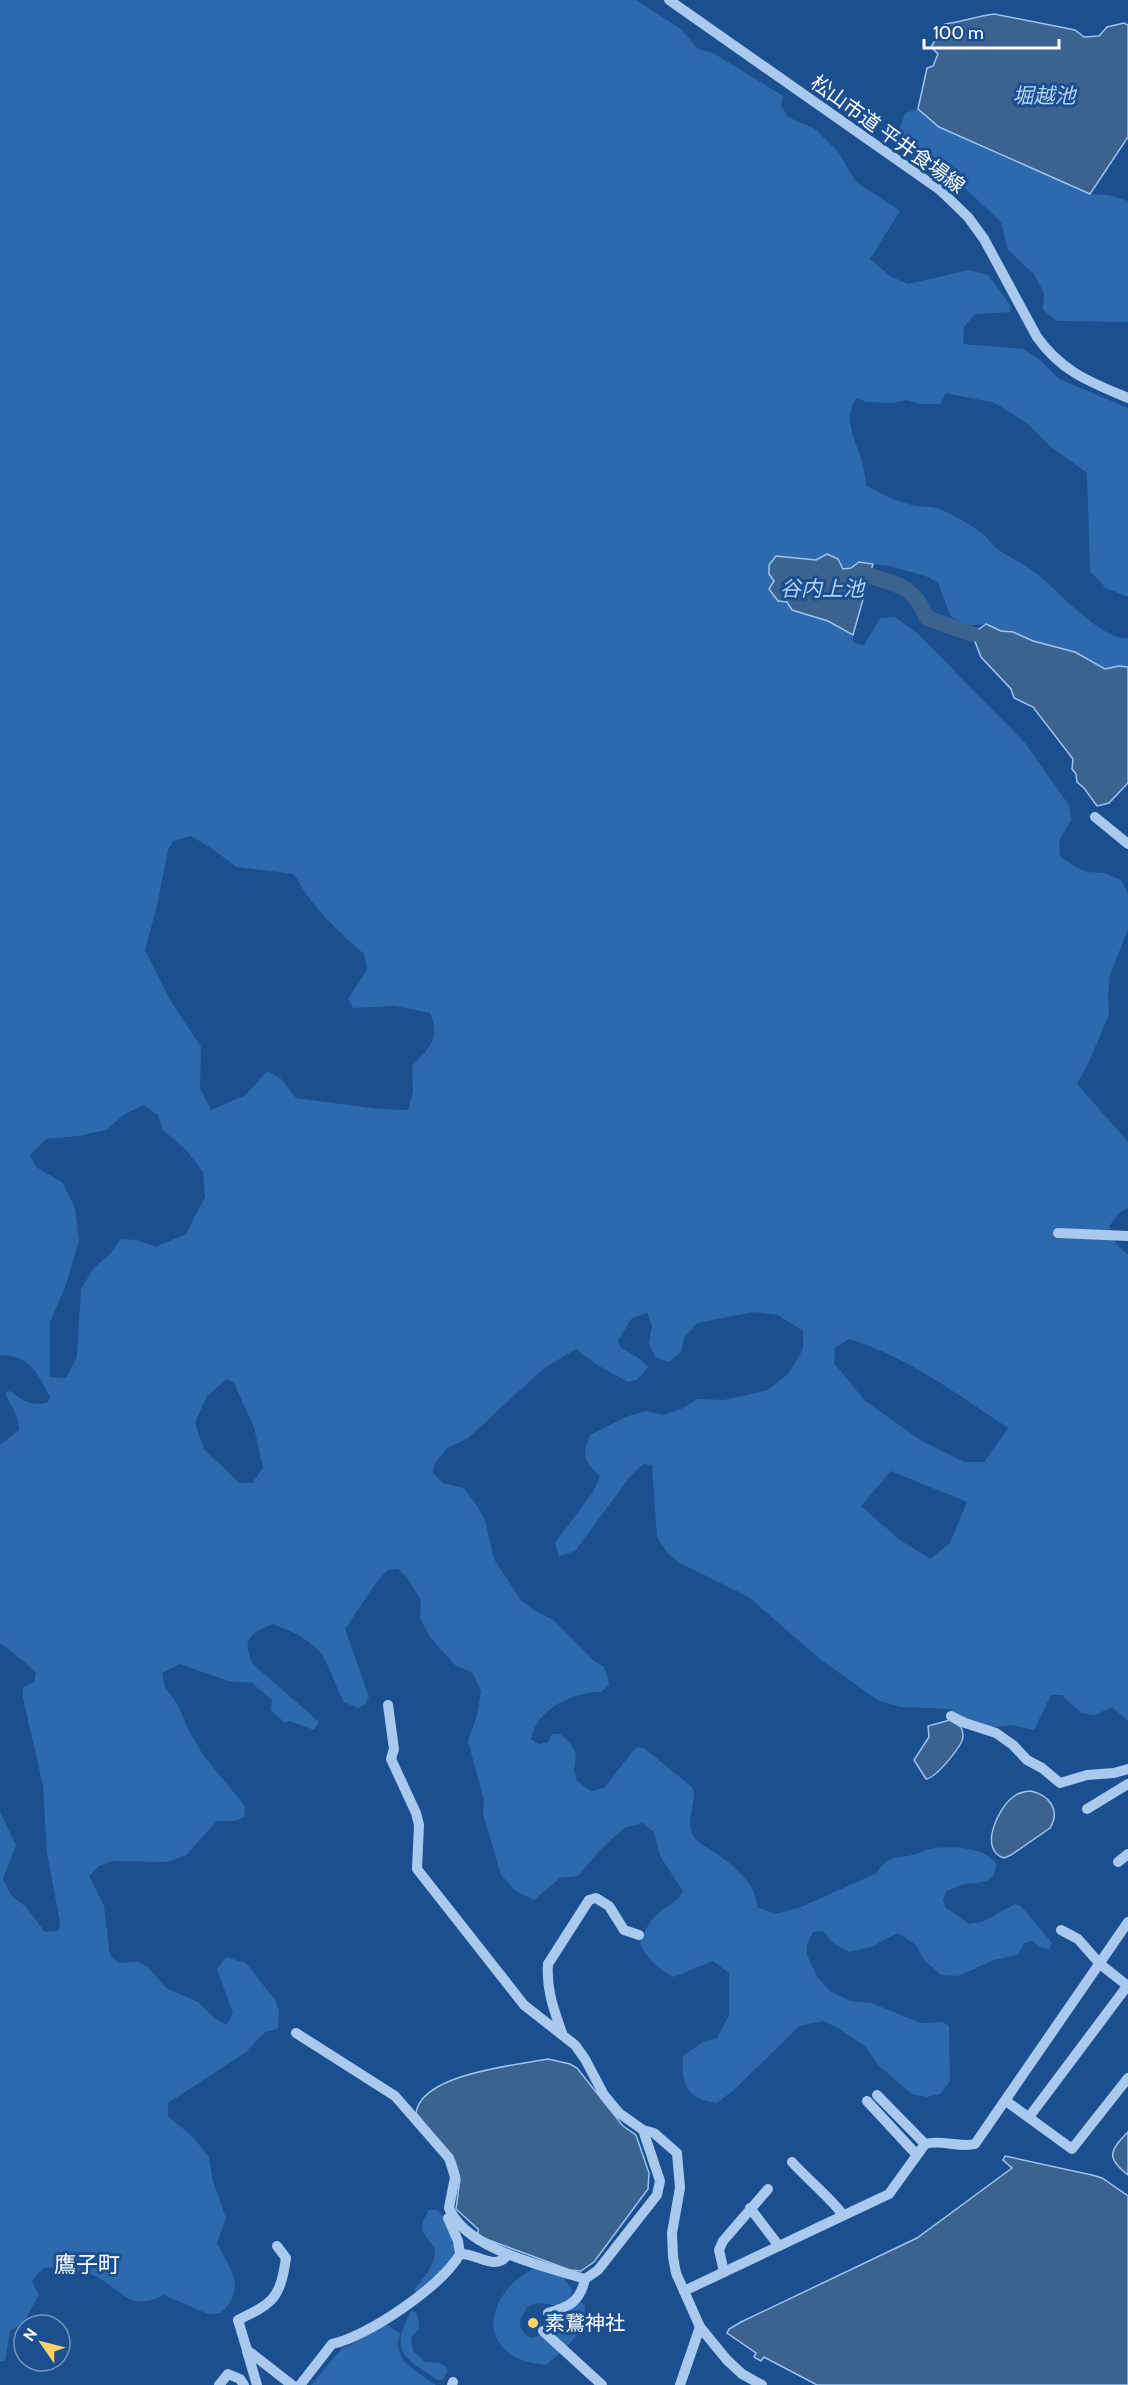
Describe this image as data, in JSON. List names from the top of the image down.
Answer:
{
  "streets": {
    "street": ["松山市道 平井食場線"]
  },
  "districts": ["鷹子町"],
  "water": ["堀越池", "谷内上池"],
  "places": ["素鵞神社"],
  "scale_bar": "100 m",
  "north": "top left"
}
